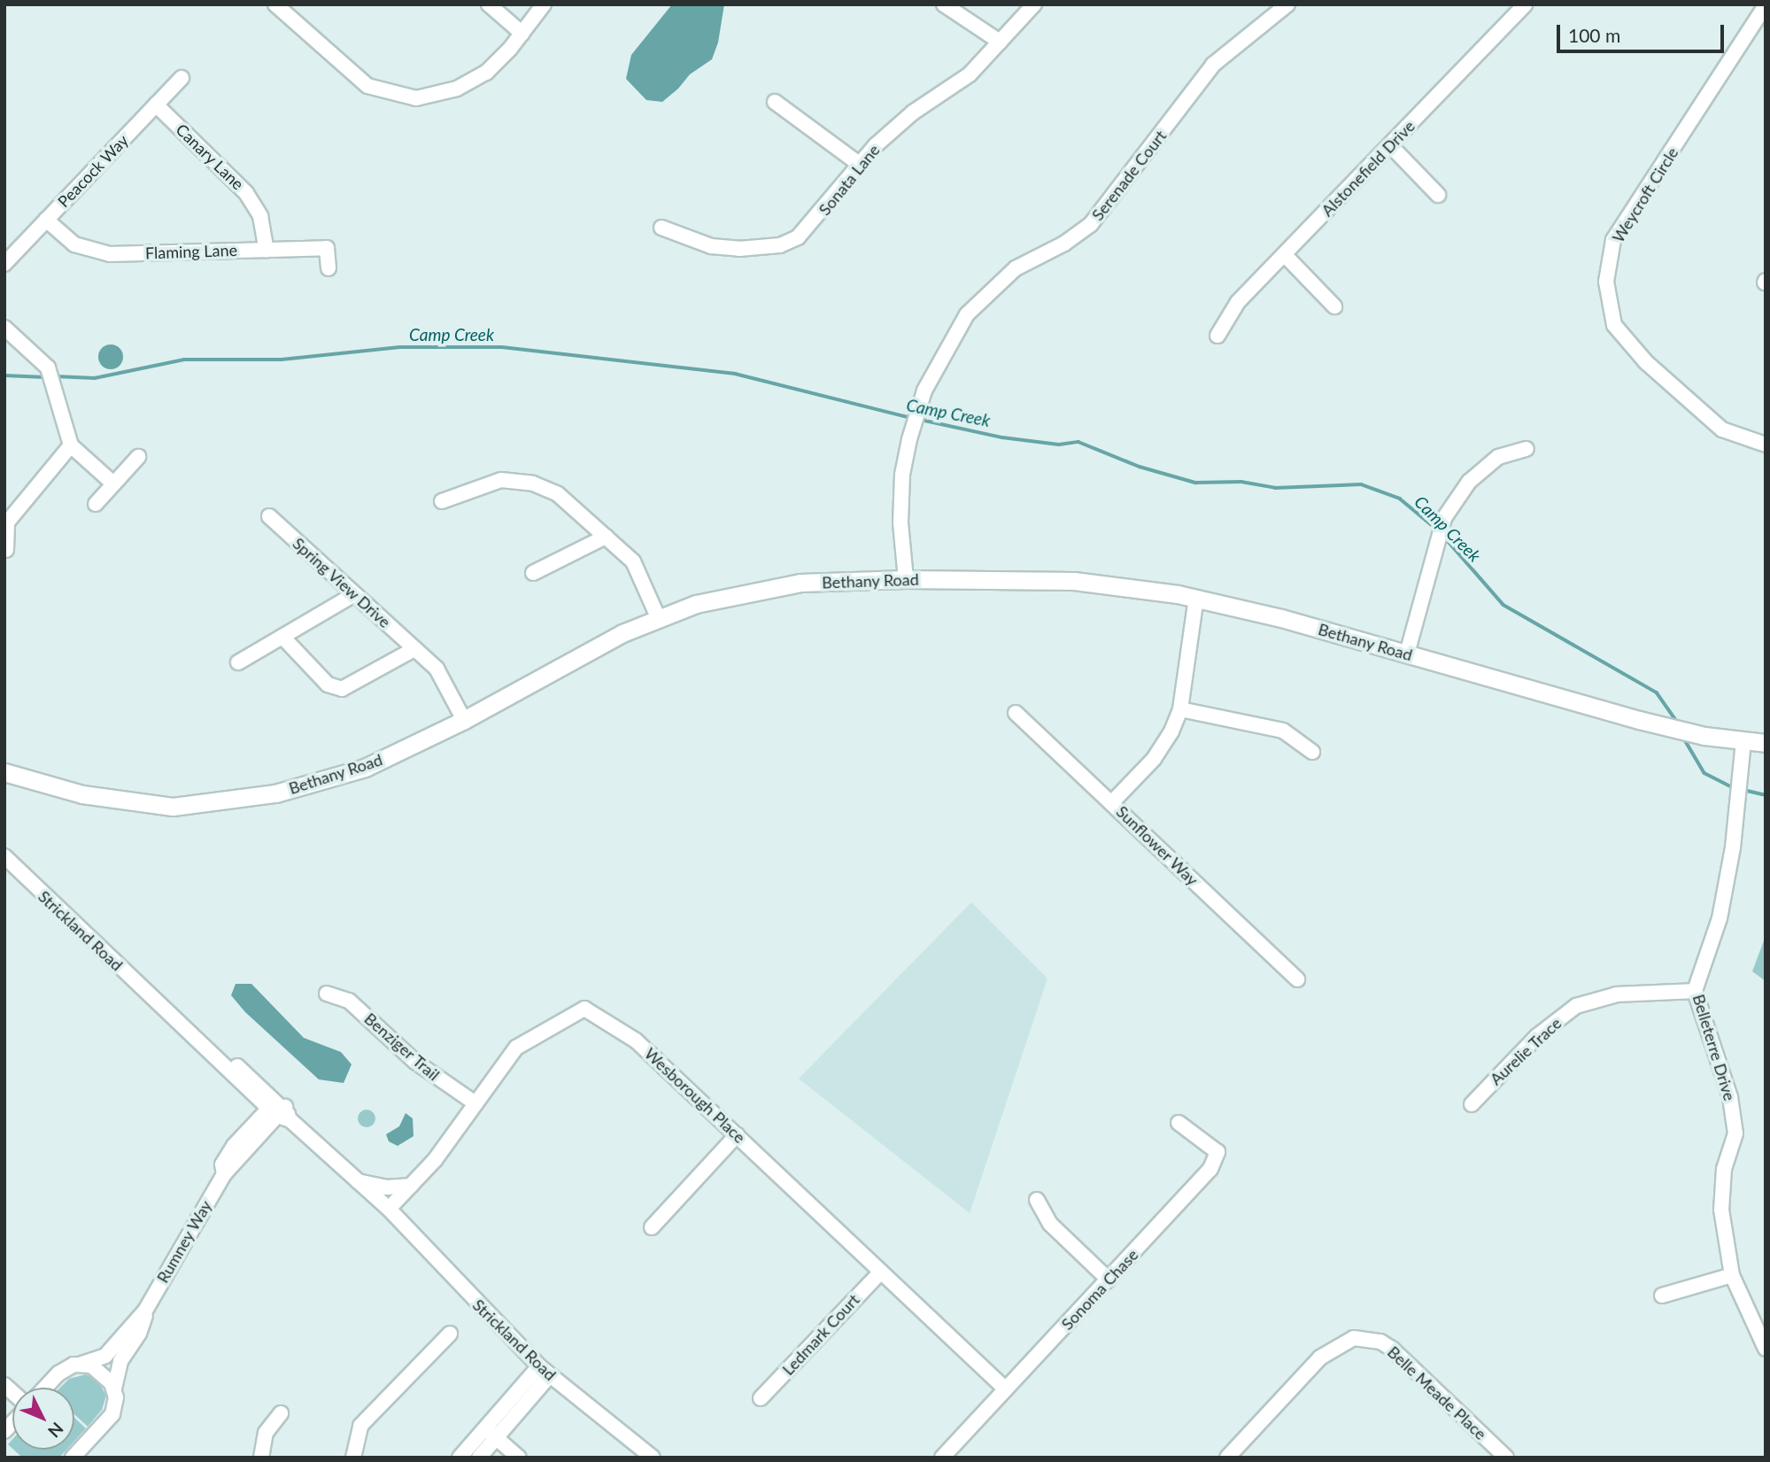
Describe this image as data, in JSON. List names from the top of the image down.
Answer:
{
  "streets": {
    "street": [
      "Canary Lane",
      "Alstonefield Drive",
      "Peacock Way",
      "Serenade Court",
      "Sonata Lane",
      "Weycroft Circle",
      "Flaming Lane",
      "Bethany Road",
      "Spring View Drive",
      "Sunflower Way",
      "Strickland Road",
      "Benziger Trail",
      "Belleterre Drive",
      "Aurelie Trace",
      "Wesborough Place",
      "Rumney Way",
      "Sonoma Chase",
      "Ledmark Court",
      "Belle Meade Place"
    ]
  },
  "crossings": [
    ["Canary Lane", "Peacock Way"],
    ["Canary Lane", "Flaming Lane"],
    ["Peacock Way", "Flaming Lane"],
    ["Serenade Court", "Bethany Road"],
    ["Bethany Road", "Spring View Drive"],
    ["Bethany Road", "Belleterre Drive"],
    ["Strickland Road", "Wesborough Place"],
    ["Strickland Road", "Rumney Way"],
    ["Benziger Trail", "Wesborough Place"],
    ["Belleterre Drive", "Aurelie Trace"],
    ["Wesborough Place", "Sonoma Chase"],
    ["Wesborough Place", "Ledmark Court"]
  ],
  "water": ["Camp Creek"],
  "scale_bar": "100 m",
  "north": "bottom right"
}
